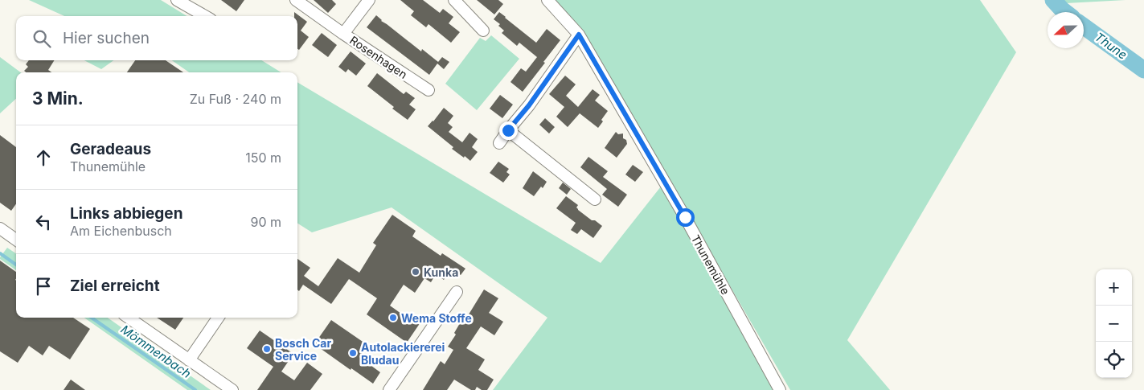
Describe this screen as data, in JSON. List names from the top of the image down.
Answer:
{
  "streets": {
    "street": ["Rosenhagen", "Thunemühle"]
  },
  "water": ["Thune", "Mömmenbach"],
  "places": [
    "Kunka",
    "Wema Stoffe",
    "Bosch Car Service",
    "Autolackiererei Bludau"
  ],
  "north": "left",
  "page": {
    "search": "Hier suchen",
    "heading": ["3 Min.", "Zu Fuß · 240 m"],
    "list": [
      ["Geradeaus", "Thunemühle", "150 m"],
      ["Links abbiegen", "Am Eichenbusch", "90 m"],
      "Ziel erreicht"
    ],
    "map_buttons": ["+", "−"]
  }
}
